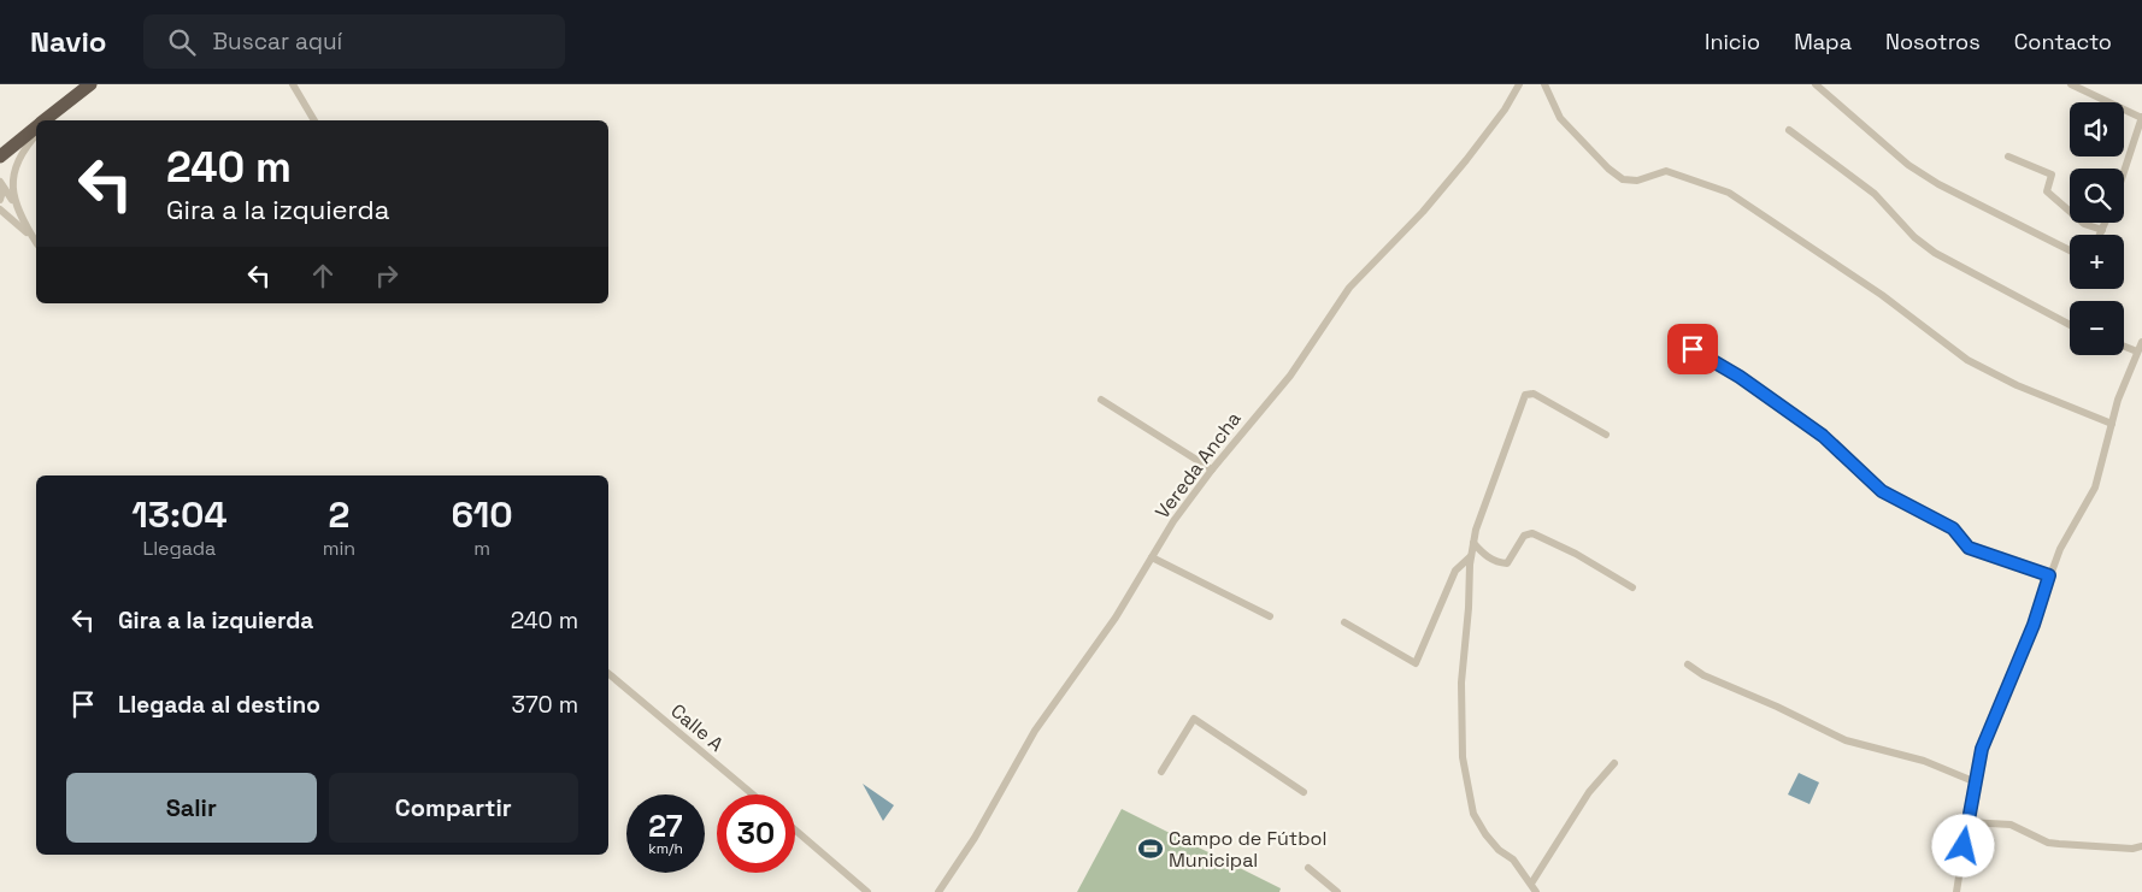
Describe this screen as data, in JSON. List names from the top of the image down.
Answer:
{
  "streets": {
    "street": ["Vereda Ancha", "Calle A"]
  },
  "places": {
    "sports": ["Campo de Fútbol Municipal"]
  },
  "page": {
    "header": "Navio",
    "search": "Buscar aquí",
    "nav": [
      "Inicio",
      "Mapa",
      "Nosotros",
      "Contacto"
    ],
    "map_buttons": ["+", "−"],
    "turn": ["240 m", "Gira a la izquierda"],
    "eta": [
      "13:04",
      "Llegada",
      "2",
      "min",
      "610",
      "m"
    ],
    "list": [
      {
        "name": "Gira a la izquierda",
        "value": "240 m"
      },
      {
        "name": "Llegada al destino",
        "value": "370 m"
      }
    ],
    "buttons": ["Salir", "Compartir"],
    "speed": "27 km/h",
    "limit": "30"
  }
}
